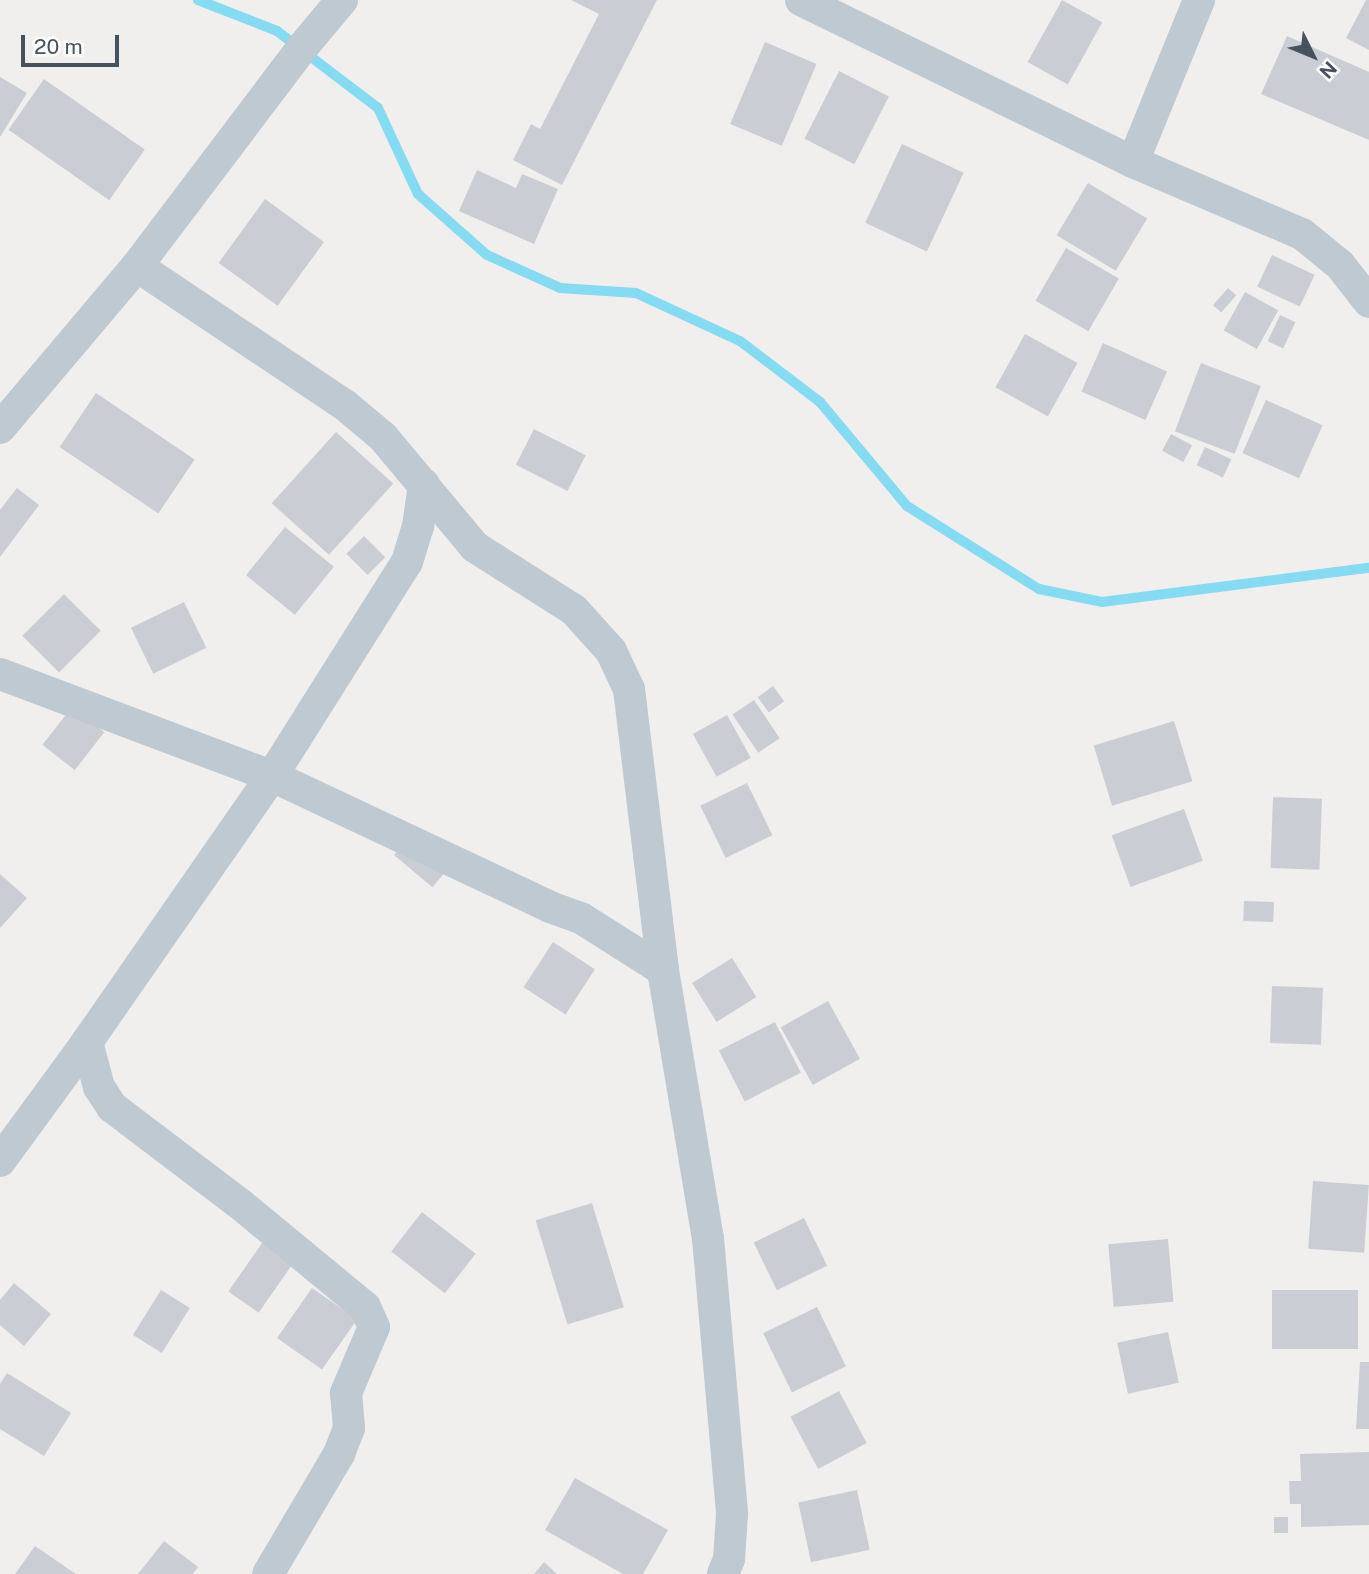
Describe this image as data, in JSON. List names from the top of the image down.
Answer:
{
  "scale_bar": "20 m",
  "north": "bottom right"
}
